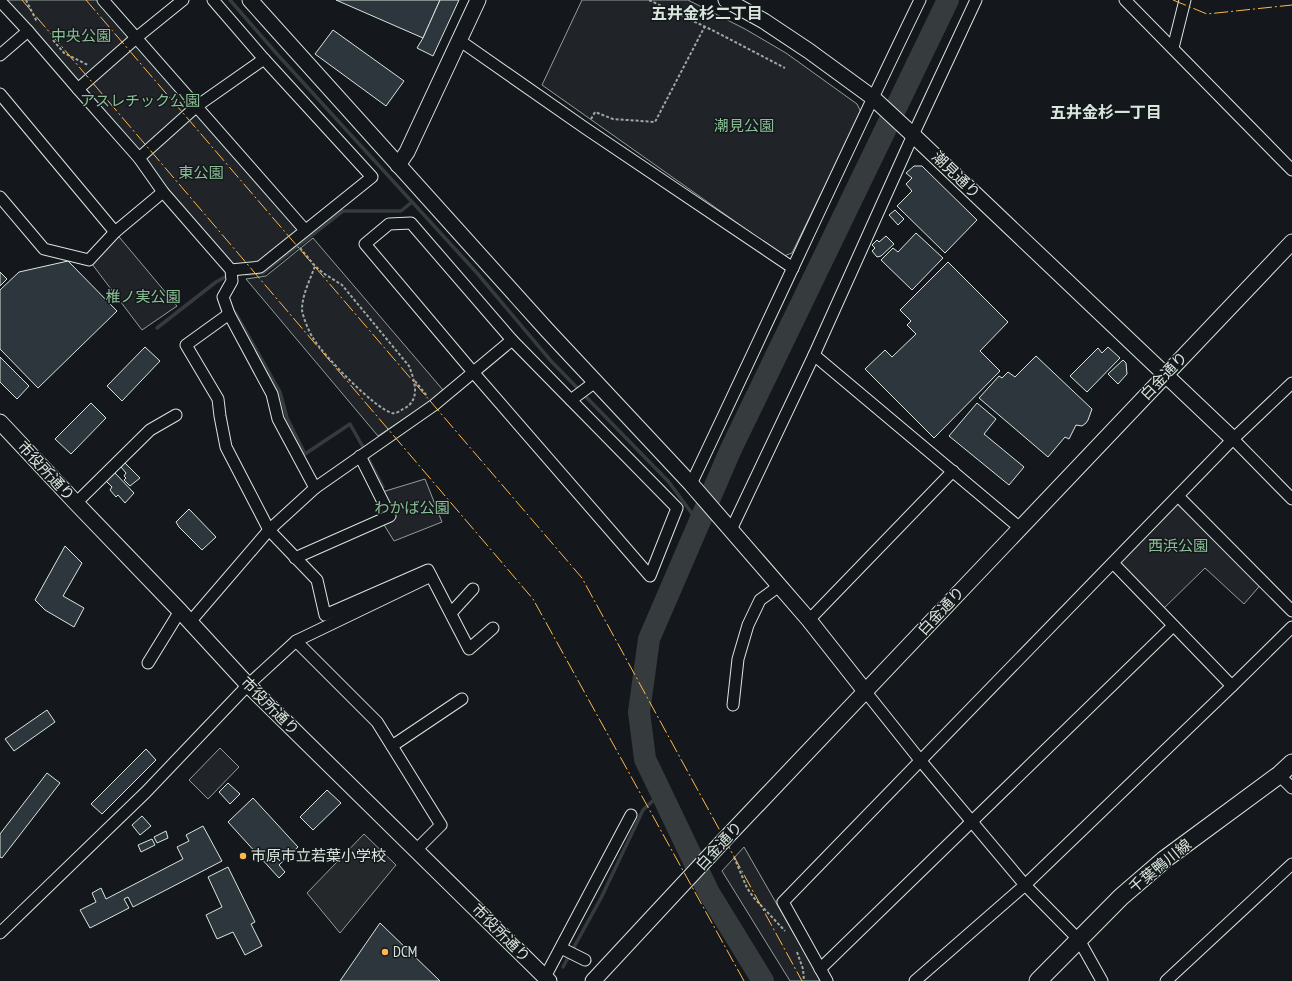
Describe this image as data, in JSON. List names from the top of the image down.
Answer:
{
  "streets": {
    "main road": ["千葉鴨川線"],
    "street": ["潮見通り", "白金通り", "市役所通り"]
  },
  "crossings": [
    ["潮見通り", "白金通り"]
  ],
  "districts": ["五井金杉二丁目", "五井金杉一丁目"],
  "parks": [
    "中央公園",
    "アスレチック公園",
    "潮見公園",
    "東公園",
    "椎ノ実公園",
    "わかば公園",
    "西浜公園"
  ],
  "places": ["市原市立若葉小学校", "DCM"]
}
